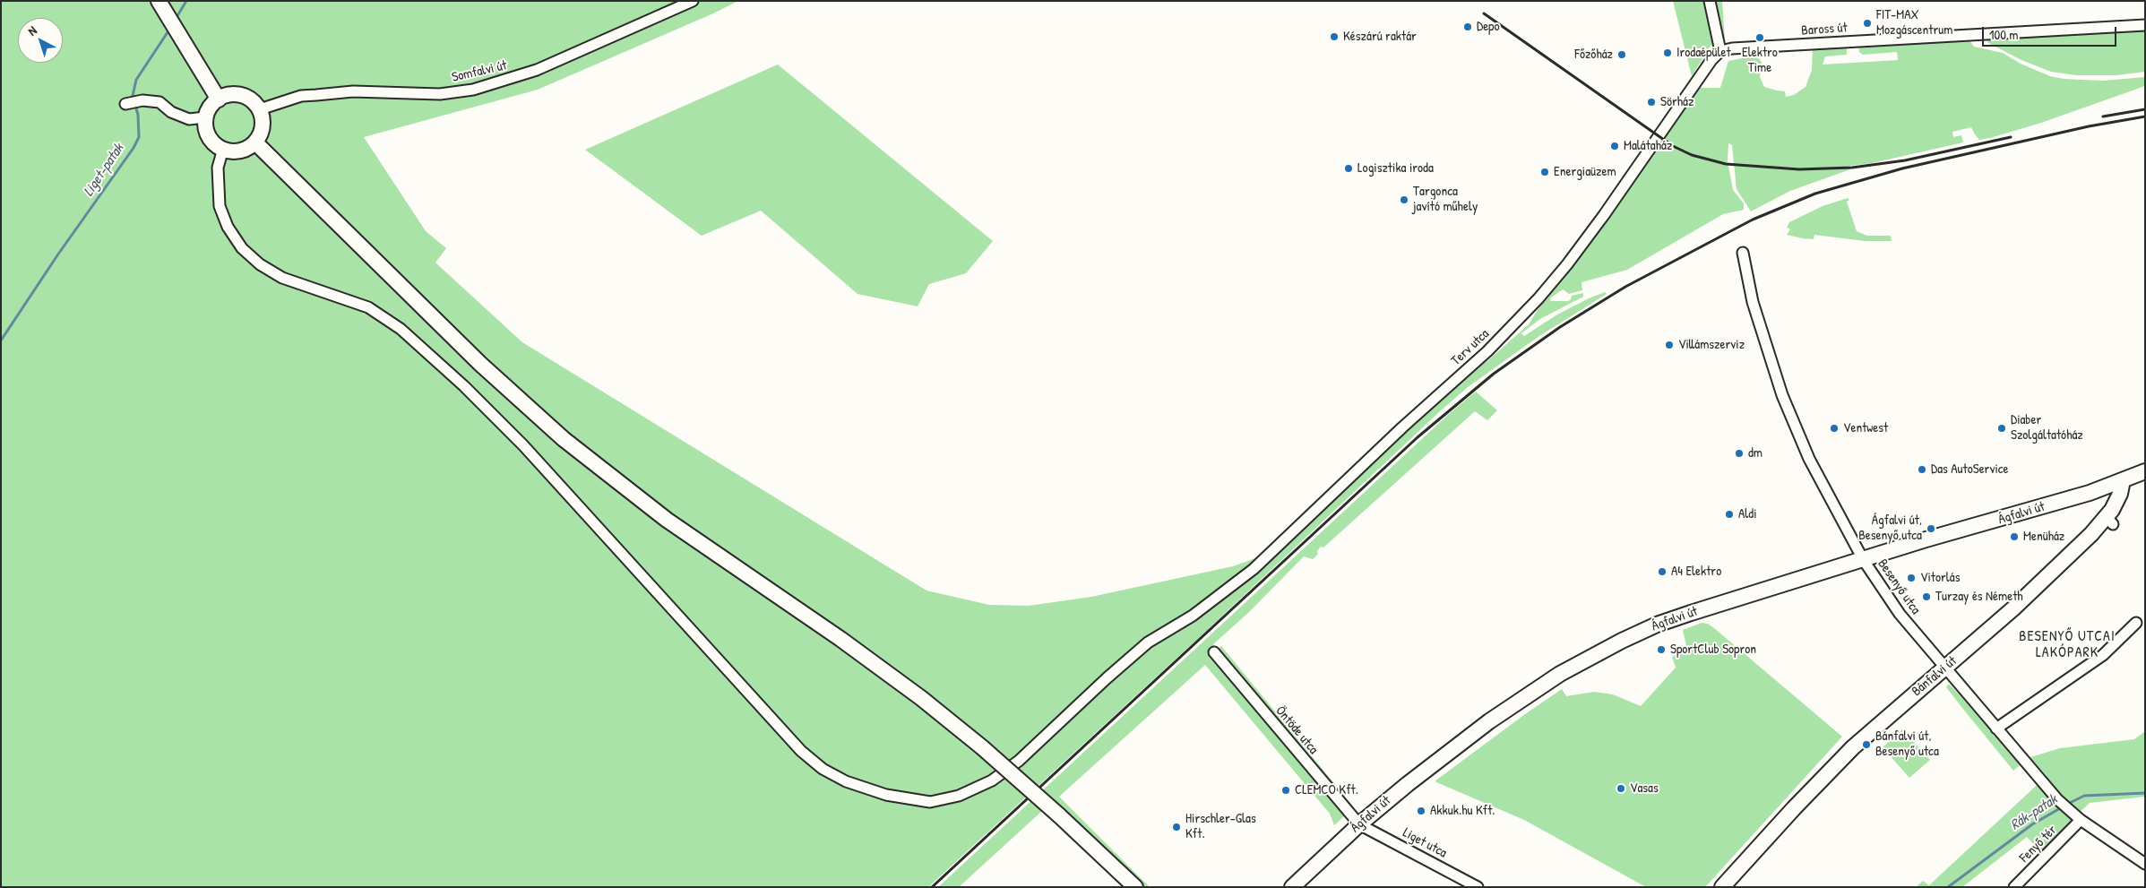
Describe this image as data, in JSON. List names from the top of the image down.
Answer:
{
  "streets": {
    "main road": ["Ágfalvi út", "Bánfalvi út"],
    "street": [
      "Baross út",
      "Somfalvi út",
      "Terv utca",
      "Besenyő utca",
      "Öntöde utca",
      "Liget utca",
      "Fenyő tér"
    ]
  },
  "crossings": [
    ["Baross út", "Terv utca"],
    ["Somfalvi út", "Terv utca"],
    ["Ágfalvi út", "Besenyő utca"],
    ["Ágfalvi út", "Bánfalvi út"],
    ["Ágfalvi út", "Öntöde utca"],
    ["Ágfalvi út", "Liget utca"],
    ["Besenyő utca", "Bánfalvi út"],
    ["Besenyő utca", "Fenyő tér"],
    ["Öntöde utca", "Liget utca"]
  ],
  "districts": ["BESENYŐ UTCAI LAKÓPARK"],
  "water": ["Liget-patak", "Rák-patak"],
  "places": [
    "FIT-MAX Mozgáscentrum",
    "Depo",
    "Készárú raktár",
    "Elektro Time",
    "Irodaépület",
    "Főzőház",
    "Sörház",
    "Malátaház",
    "Logisztika iroda",
    "Energiaüzem",
    "Targonca javító műhely",
    "Villámszerviz",
    "Ventwest",
    "Diaber Szolgáltatóház",
    "dm",
    "Das AutoService",
    "Aldi",
    "Ágfalvi út, Besenyő utca",
    "Menüház",
    "A4 Elektro",
    "Vitorlás",
    "Turzay és Németh",
    "SportClub Sopron",
    "Bánfalvi út, Besenyő utca",
    "Vasas",
    "CLEMCO Kft.",
    "Akkuk.hu Kft.",
    "Hirschler-Glas Kft."
  ],
  "scale_bar": "100 m",
  "north": "top left"
}
